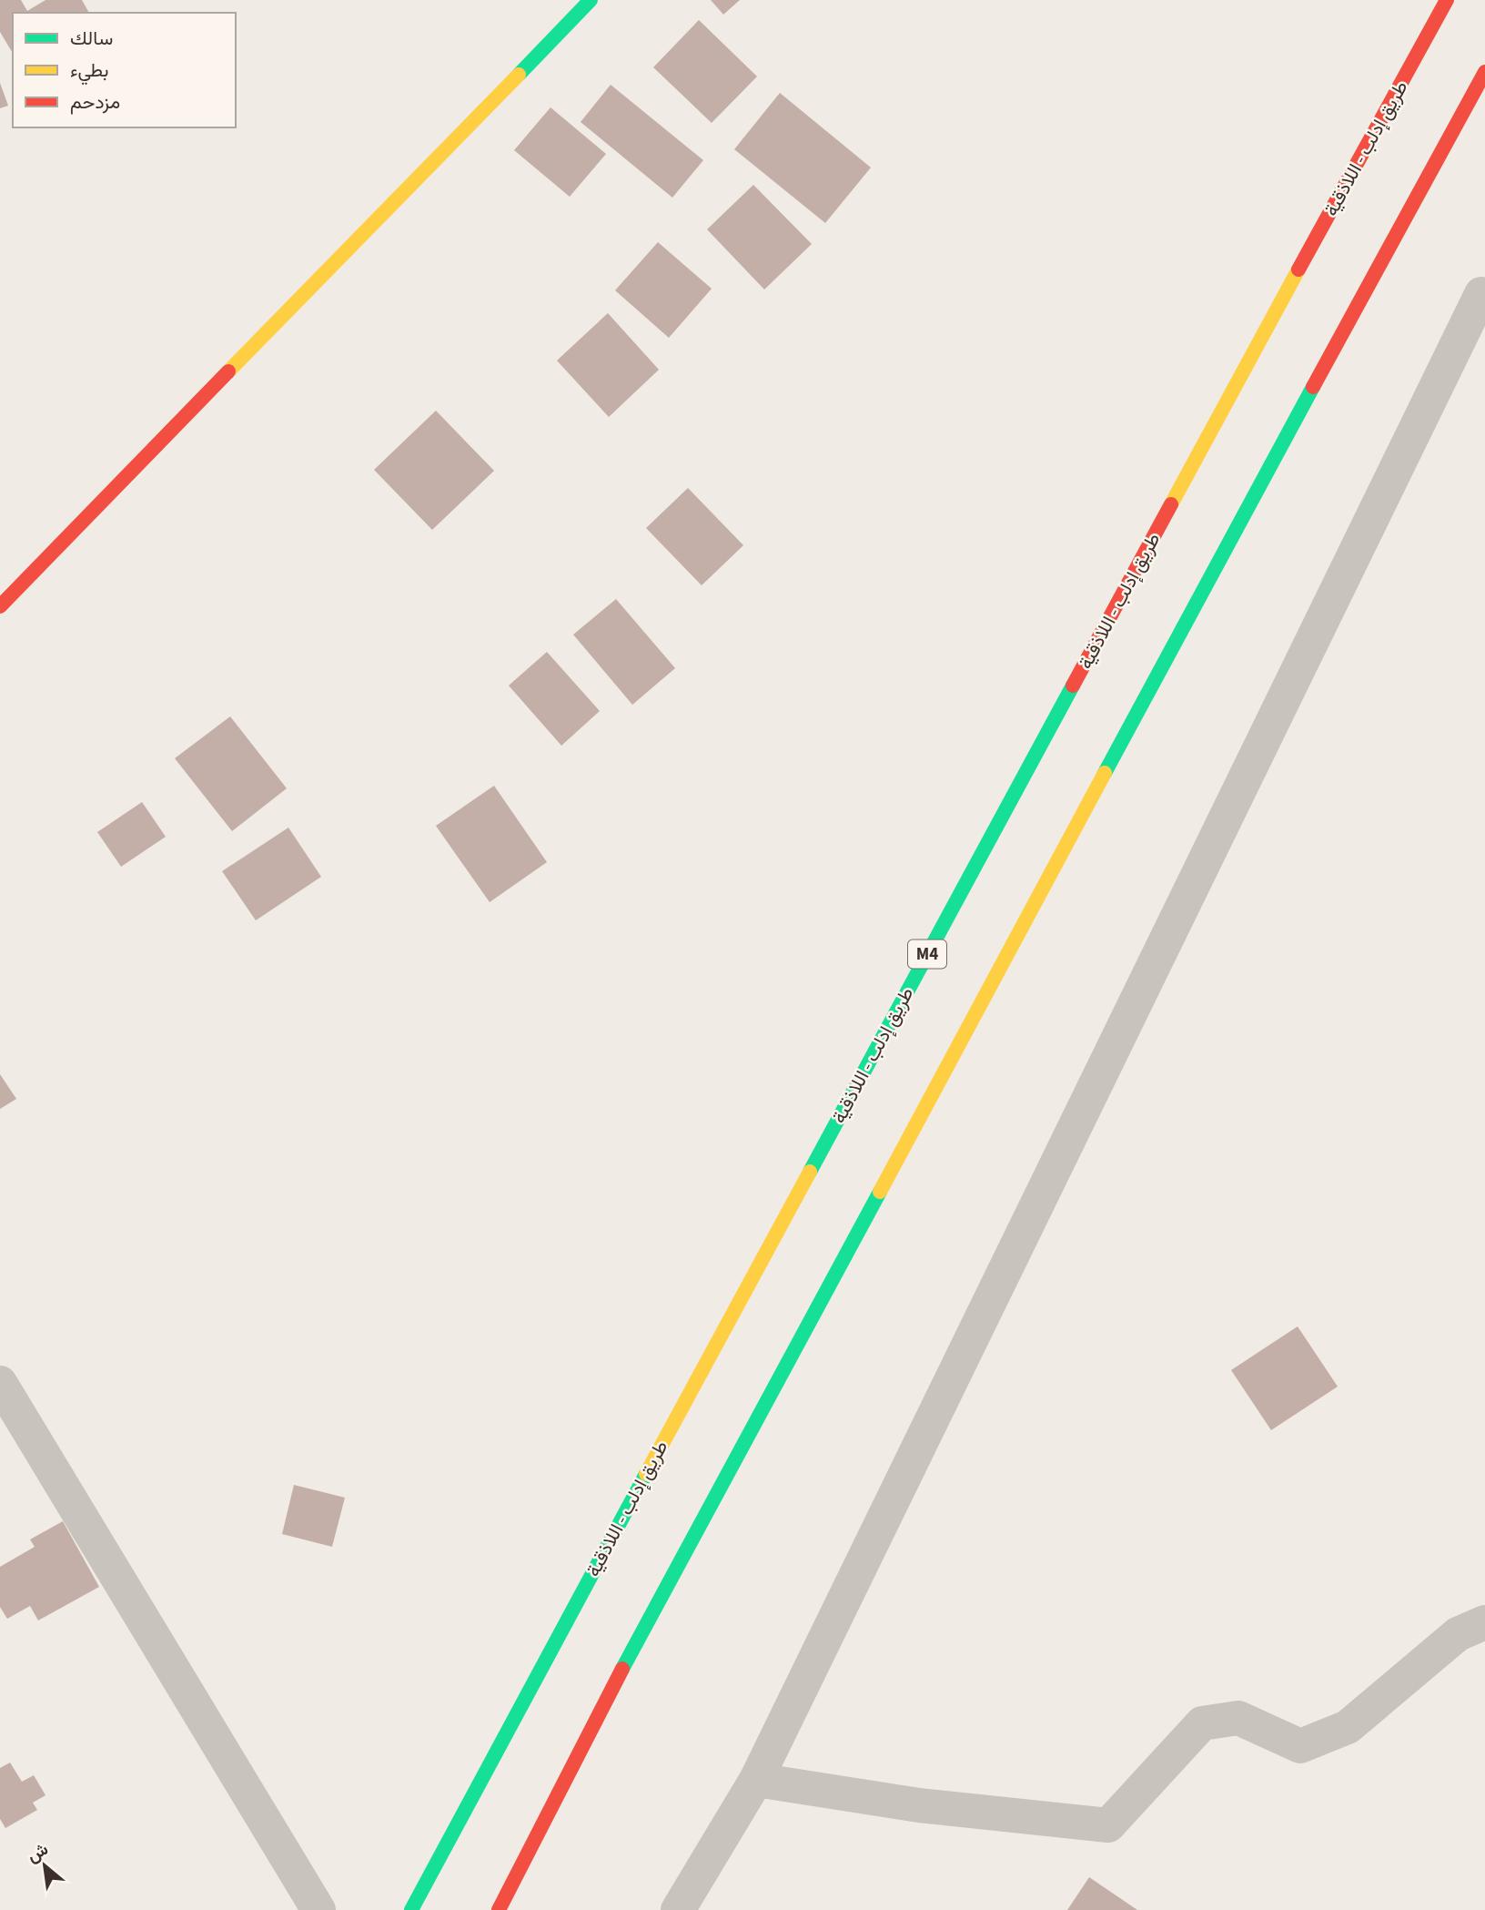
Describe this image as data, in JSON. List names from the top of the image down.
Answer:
{
  "streets": {
    "main road": ["طريق إدلب - اللاذقية", "M4"]
  },
  "legend": ["سالك", "بطيء", "مزدحم"],
  "north": "top left"
}
